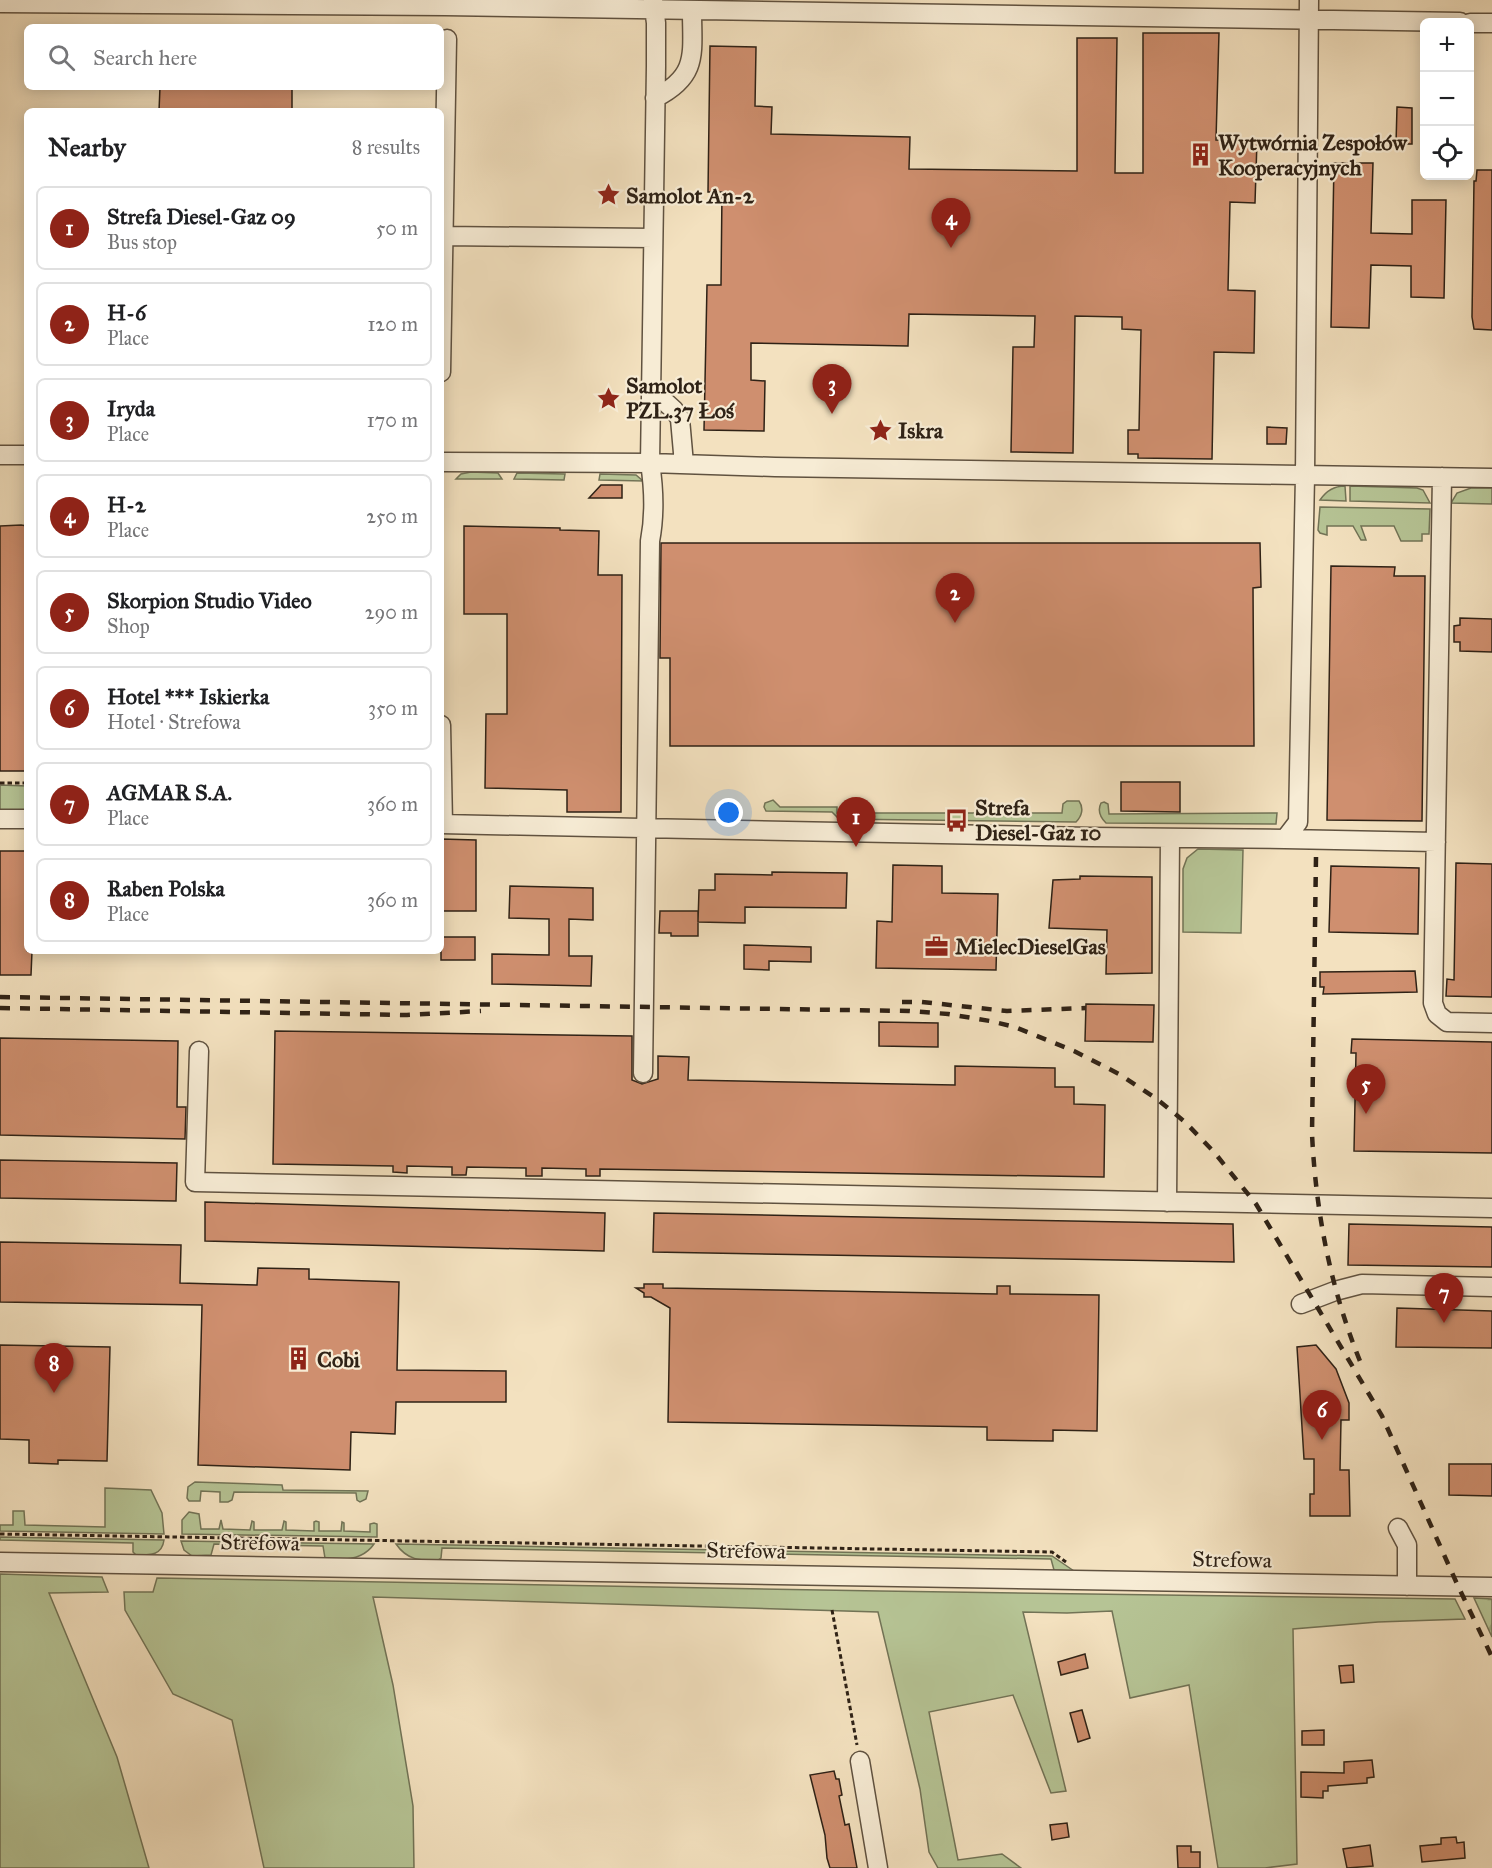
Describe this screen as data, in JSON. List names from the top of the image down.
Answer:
{
  "streets": {
    "street": ["Strefowa"]
  },
  "places": {
    "building": ["Wytwórnia Zespołów Kooperacyjnych", "Cobi"],
    "place": ["Samolot An-2", "Samolot PZL.37 Łoś", "Iskra"],
    "bus stop": ["Strefa Diesel-Gaz 10"],
    "office": ["MielecDieselGas"]
  },
  "page": {
    "map_buttons": ["+", "−"],
    "search": "Search here",
    "heading": ["Nearby", "8 results"],
    "list": [
      {
        "mark": "1",
        "name": "Strefa Diesel-Gaz 09",
        "note": "Bus stop",
        "value": "50 m"
      },
      {
        "mark": "2",
        "name": "H-6",
        "note": "Place",
        "value": "120 m"
      },
      {
        "mark": "3",
        "name": "Iryda",
        "note": "Place",
        "value": "170 m"
      },
      {
        "mark": "4",
        "name": "H-2",
        "note": "Place",
        "value": "250 m"
      },
      {
        "mark": "5",
        "name": "Skorpion Studio Video",
        "note": "Shop",
        "value": "290 m"
      },
      {
        "mark": "6",
        "name": "Hotel *** Iskierka",
        "note": "Hotel · Strefowa",
        "value": "350 m"
      },
      {
        "mark": "7",
        "name": "AGMAR S.A.",
        "note": "Place",
        "value": "360 m"
      },
      {
        "mark": "8",
        "name": "Raben Polska",
        "note": "Place",
        "value": "360 m"
      }
    ],
    "pins": [
      "4",
      "3",
      "2",
      "1",
      "5",
      "7",
      "8",
      "6"
    ]
  }
}
